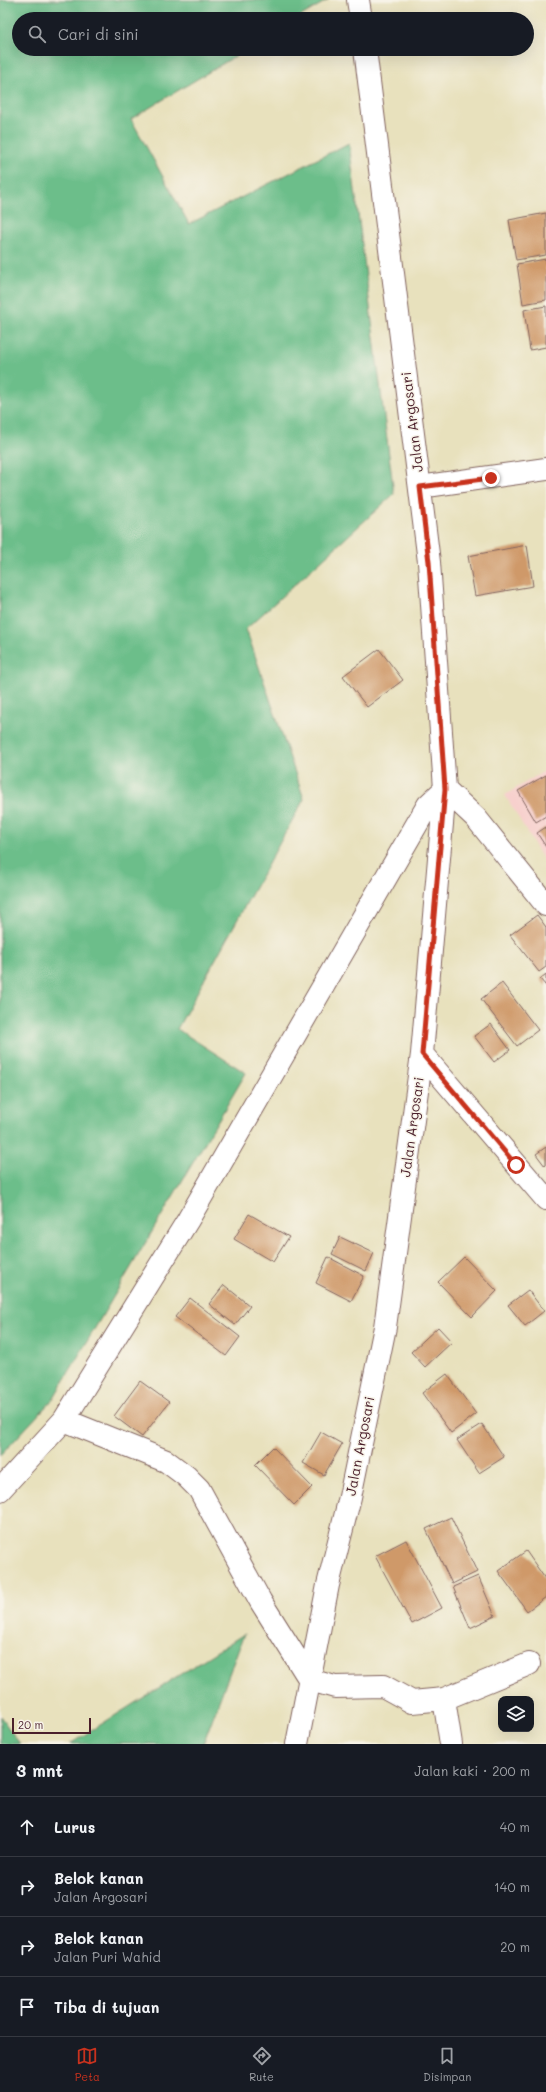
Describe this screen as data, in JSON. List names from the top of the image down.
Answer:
{
  "streets": {
    "street": ["Jalan Argosari"]
  },
  "scale_bar": "20 m",
  "page": {
    "search": "Cari di sini",
    "scale": "20 m",
    "heading": ["3 mnt", "Jalan kaki · 200 m"],
    "list": [
      ["Lurus", "40 m"],
      ["Belok kanan", "Jalan Argosari", "140 m"],
      ["Belok kanan", "Jalan Puri Wahid", "20 m"],
      "Tiba di tujuan"
    ],
    "nav": ["Peta", "Rute", "Disimpan"]
  }
}
